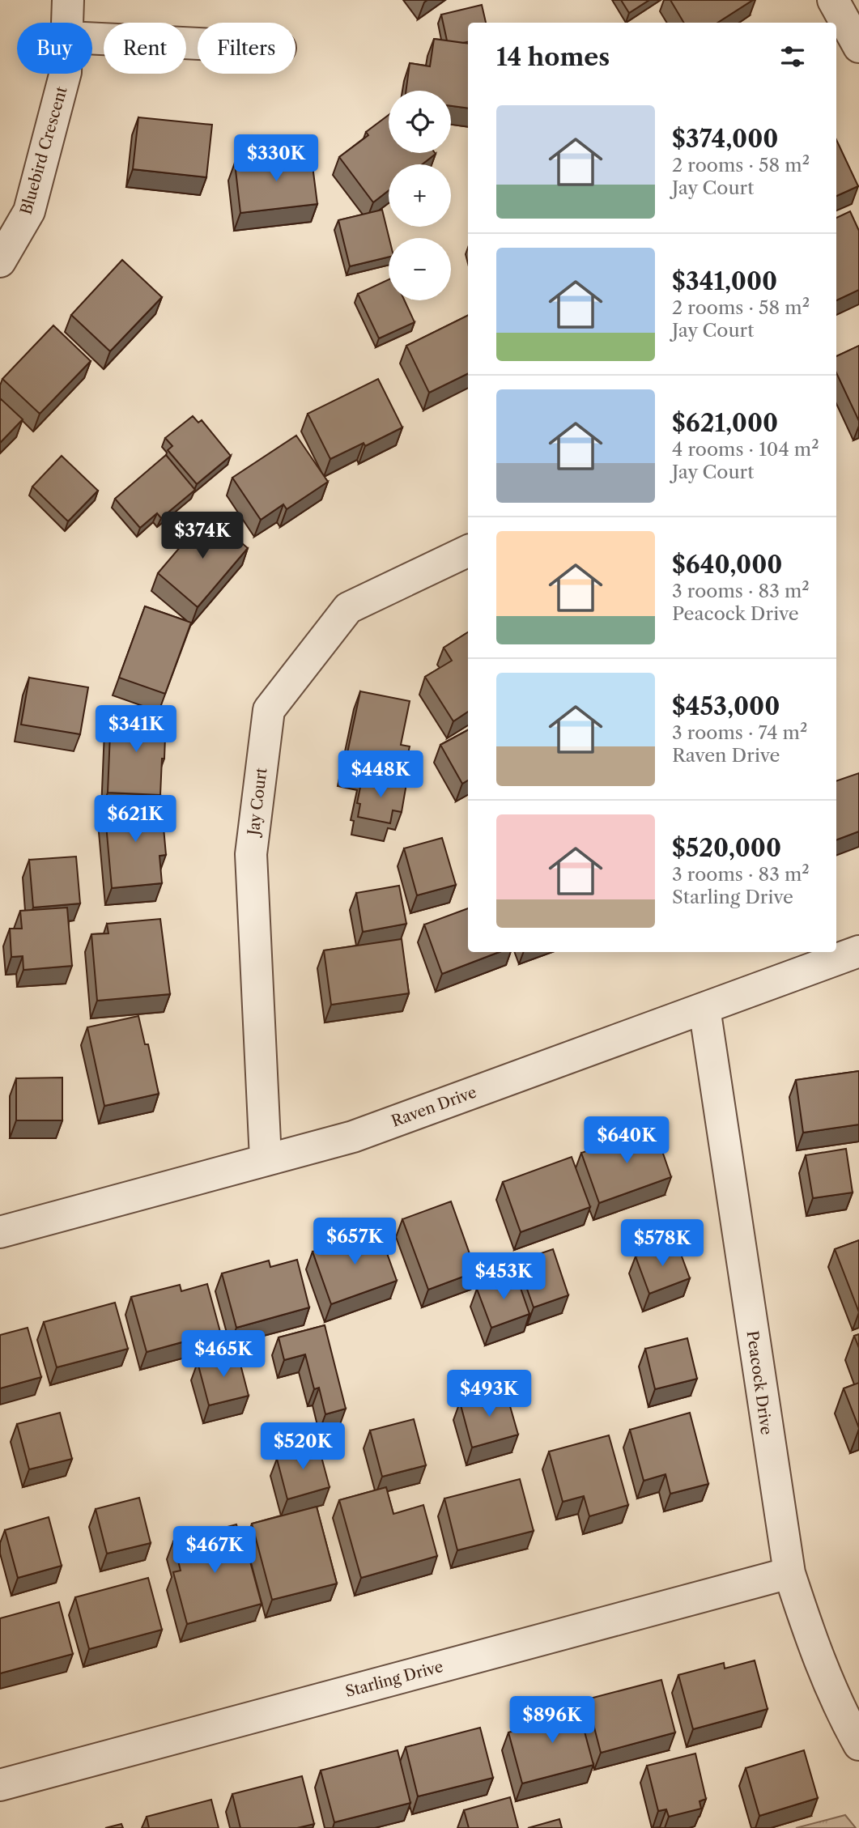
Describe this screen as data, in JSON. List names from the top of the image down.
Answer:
{
  "streets": {
    "street": [
      "Bluebird Crescent",
      "Jay Court",
      "Raven Drive",
      "Peacock Drive",
      "Starling Drive"
    ]
  },
  "crossings": [
    ["Jay Court", "Raven Drive"],
    ["Raven Drive", "Peacock Drive"],
    ["Peacock Drive", "Starling Drive"]
  ],
  "page": {
    "chip": ["Buy", "Rent", "Filters"],
    "heading": "14 homes",
    "map_buttons": ["+", "−"],
    "list": [
      {
        "name": "$374,000",
        "note": "2 rooms · 58 m² · Jay Court"
      },
      {
        "name": "$341,000",
        "note": "2 rooms · 58 m² · Jay Court"
      },
      {
        "name": "$621,000",
        "note": "4 rooms · 104 m² · Jay Court"
      },
      {
        "name": "$640,000",
        "note": "3 rooms · 83 m² · Peacock Drive"
      },
      {
        "name": "$453,000",
        "note": "3 rooms · 74 m² · Raven Drive"
      },
      {
        "name": "$520,000",
        "note": "3 rooms · 83 m² · Starling Drive"
      }
    ],
    "price": [
      "$330K",
      "$374K",
      "$341K",
      "$448K",
      "$621K",
      "$640K",
      "$657K",
      "$578K",
      "$453K",
      "$465K",
      "$493K",
      "$520K",
      "$467K",
      "$896K"
    ]
  }
}
